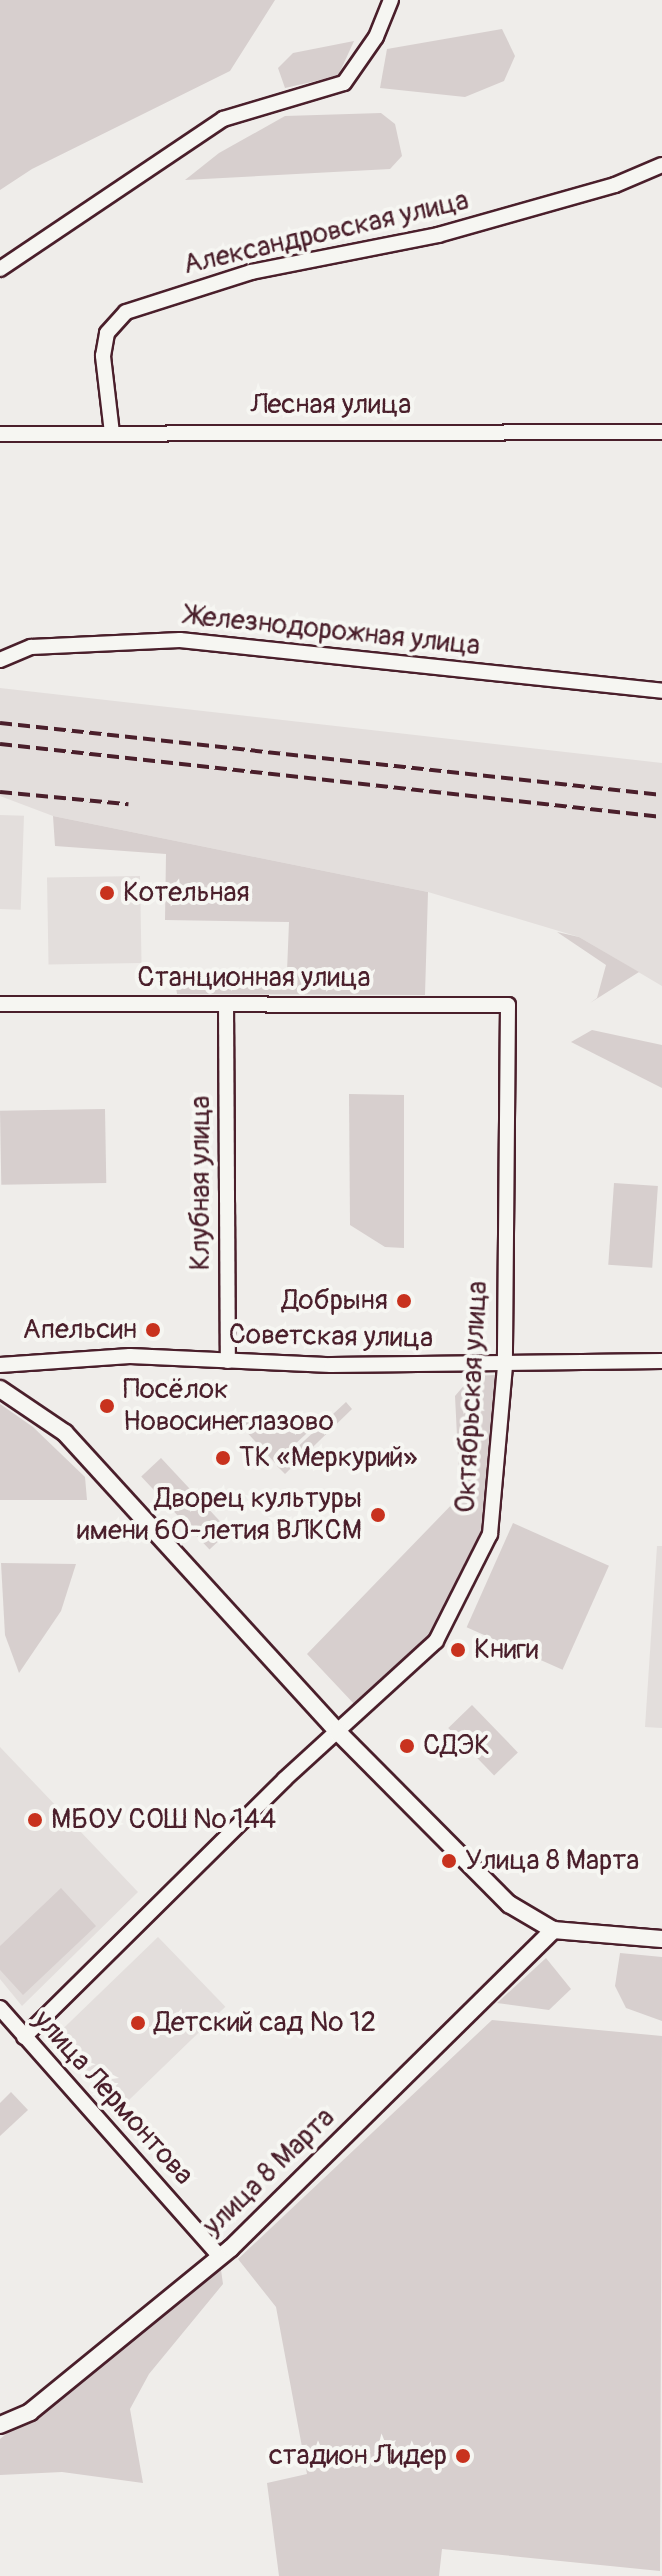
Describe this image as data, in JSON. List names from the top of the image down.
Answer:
{
  "streets": {
    "street": [
      "Александровская улица",
      "Лесная улица",
      "Железнодорожная улица",
      "Станционная улица",
      "Клубная улица",
      "Советская улица",
      "Октябрьская улица",
      "улица Лермонтова",
      "улица 8 Марта"
    ]
  },
  "crossings": [
    ["Александровская улица", "Лесная улица"],
    ["Станционная улица", "Клубная улица"],
    ["Станционная улица", "Октябрьская улица"],
    ["Клубная улица", "Советская улица"],
    ["Советская улица", "Октябрьская улица"],
    ["Октябрьская улица", "улица Лермонтова"],
    ["улица Лермонтова", "улица 8 Марта"]
  ],
  "places": [
    "Котельная",
    "Добрыня",
    "Апельсин",
    "Посёлок Новосинеглазово",
    "ТК «Меркурий»",
    "Дворец культуры имени 60-летия ВЛКСМ",
    "Книги",
    "СДЭК",
    "МБОУ СОШ № 144",
    "Улица 8 Марта",
    "Детский сад № 12",
    "стадион Лидер"
  ]
}
